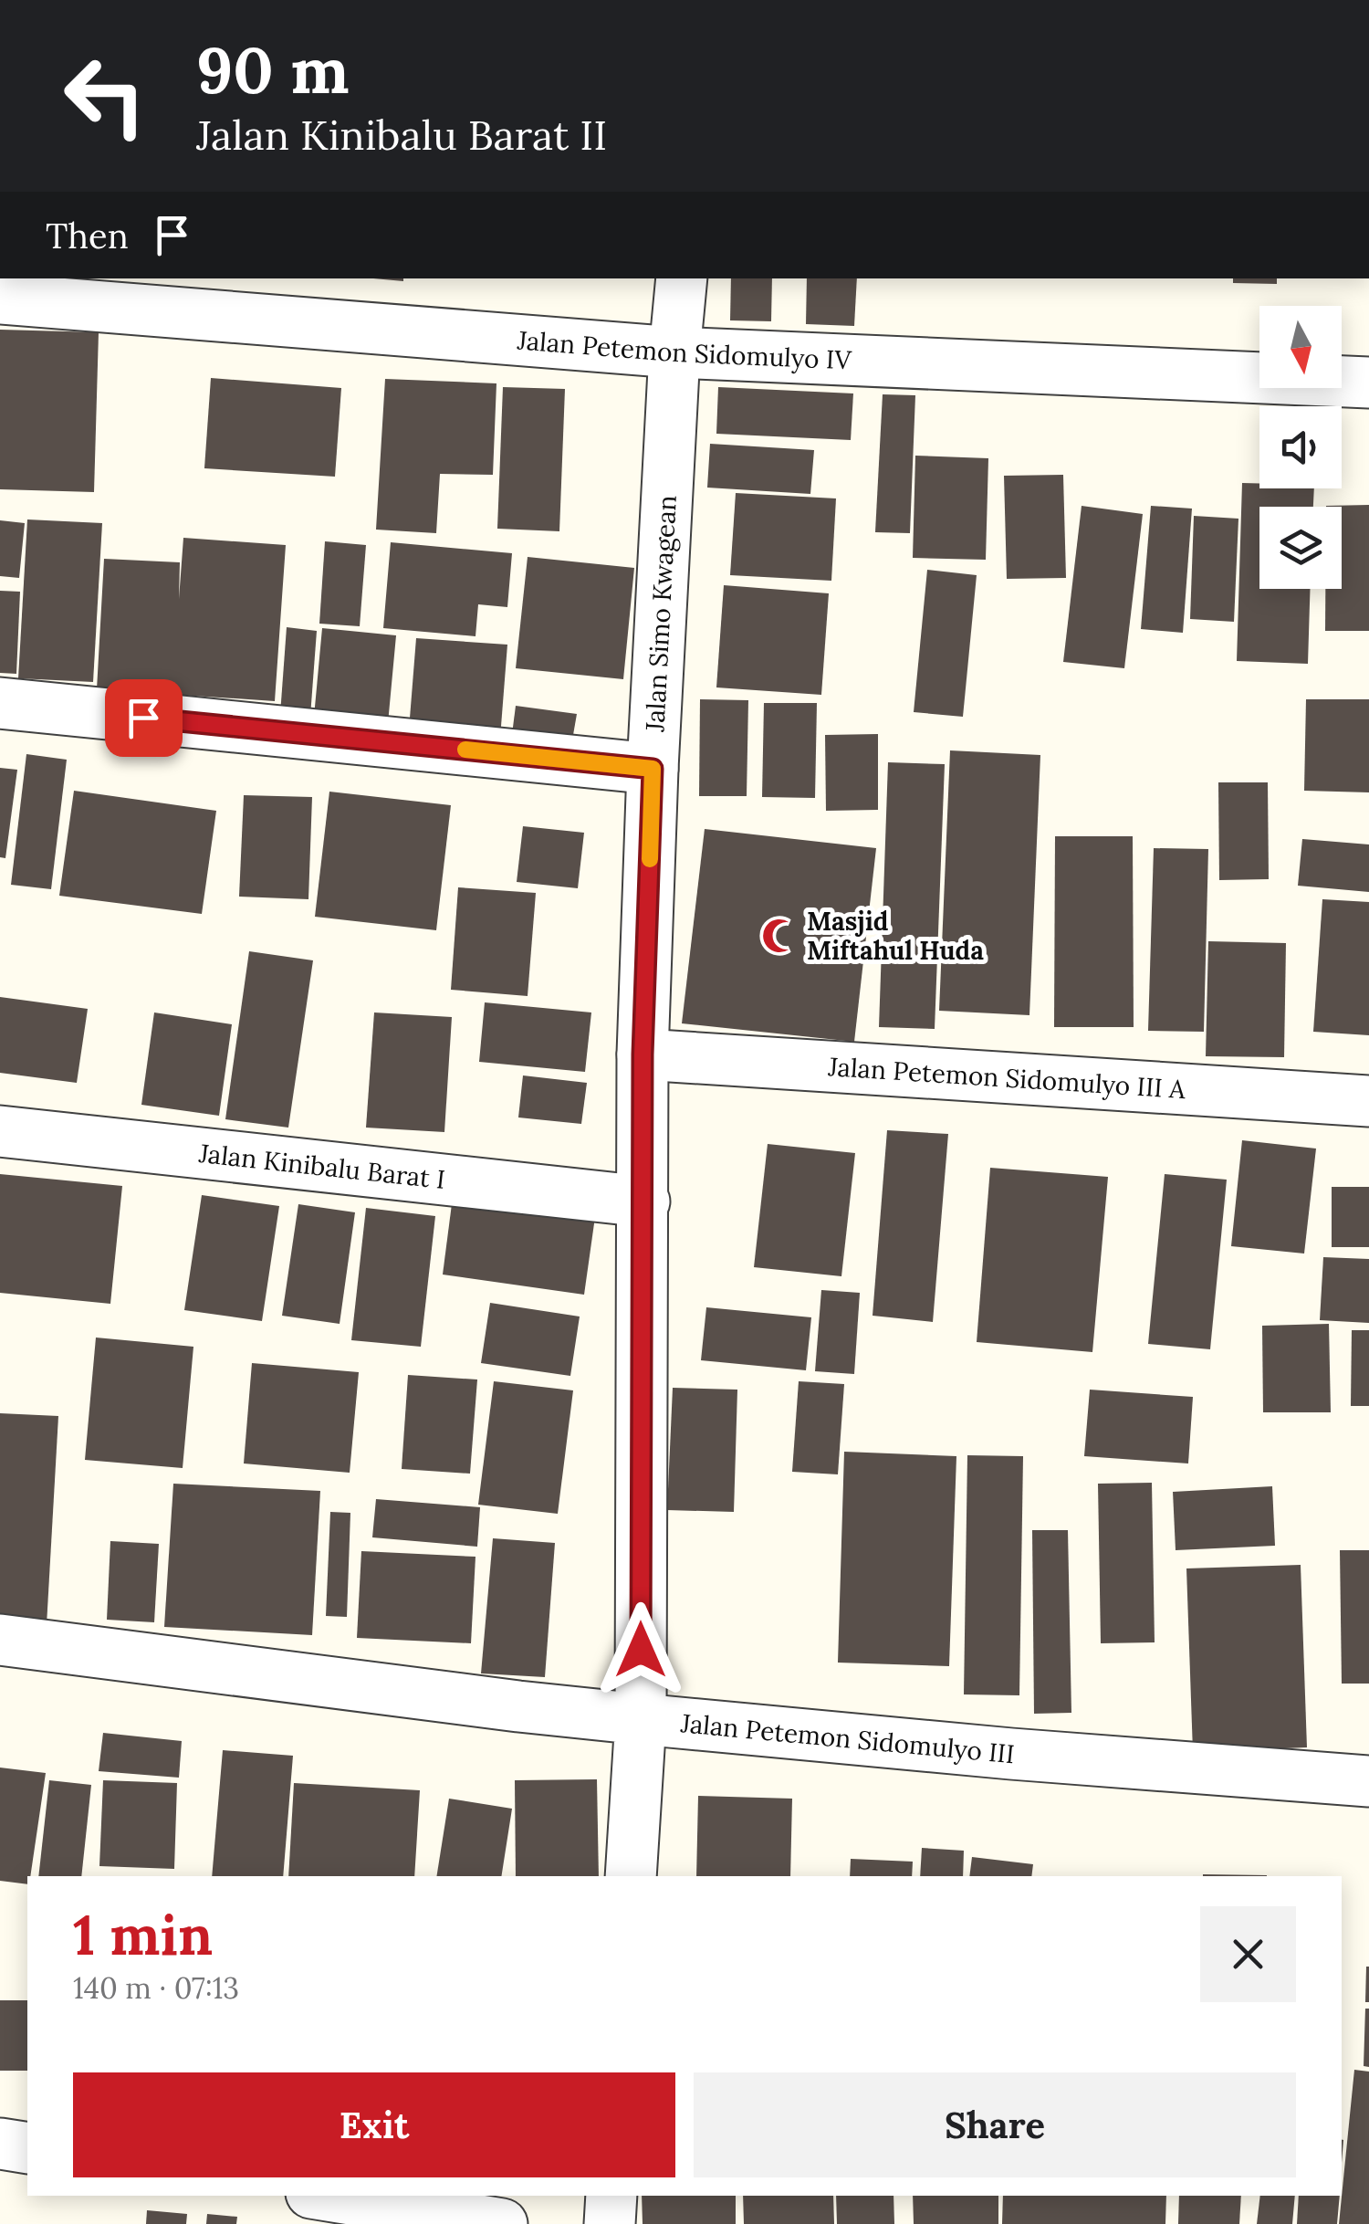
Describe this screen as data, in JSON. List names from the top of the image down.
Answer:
{
  "streets": {
    "street": [
      "Jalan Petemon Sidomulyo IV",
      "Jalan Simo Kwagean",
      "Jalan Petemon Sidomulyo III A",
      "Jalan Kinibalu Barat I",
      "Jalan Petemon Sidomulyo III"
    ]
  },
  "crossings": [
    ["Jalan Petemon Sidomulyo IV", "Jalan Simo Kwagean"],
    ["Jalan Simo Kwagean", "Jalan Petemon Sidomulyo III A"],
    ["Jalan Simo Kwagean", "Jalan Kinibalu Barat I"],
    ["Jalan Simo Kwagean", "Jalan Petemon Sidomulyo III"]
  ],
  "places": {
    "mosque": ["Masjid Miftahul Huda"]
  },
  "north": "bottom",
  "page": {
    "turn": ["90 m", "Jalan Kinibalu Barat II"],
    "then": "Then",
    "heading": ["1 min", "140 m · 07:13"],
    "buttons": ["Exit", "Share"]
  }
}
